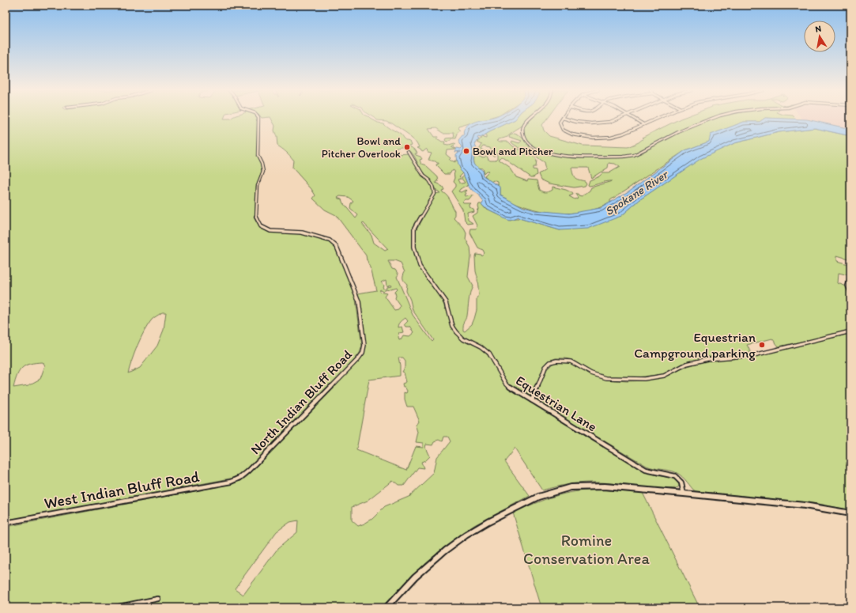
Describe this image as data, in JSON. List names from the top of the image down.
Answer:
{
  "streets": {
    "street": ["North Indian Bluff Road", "Equestrian Lane", "West Indian Bluff Road"]
  },
  "crossings": [
    ["North Indian Bluff Road", "West Indian Bluff Road"]
  ],
  "water": ["Spokane River"],
  "parks": ["Romine Conservation Area"],
  "places": ["Bowl and Pitcher Overlook", "Bowl and Pitcher", "Equestrian Campground parking"],
  "north": "top"
}
